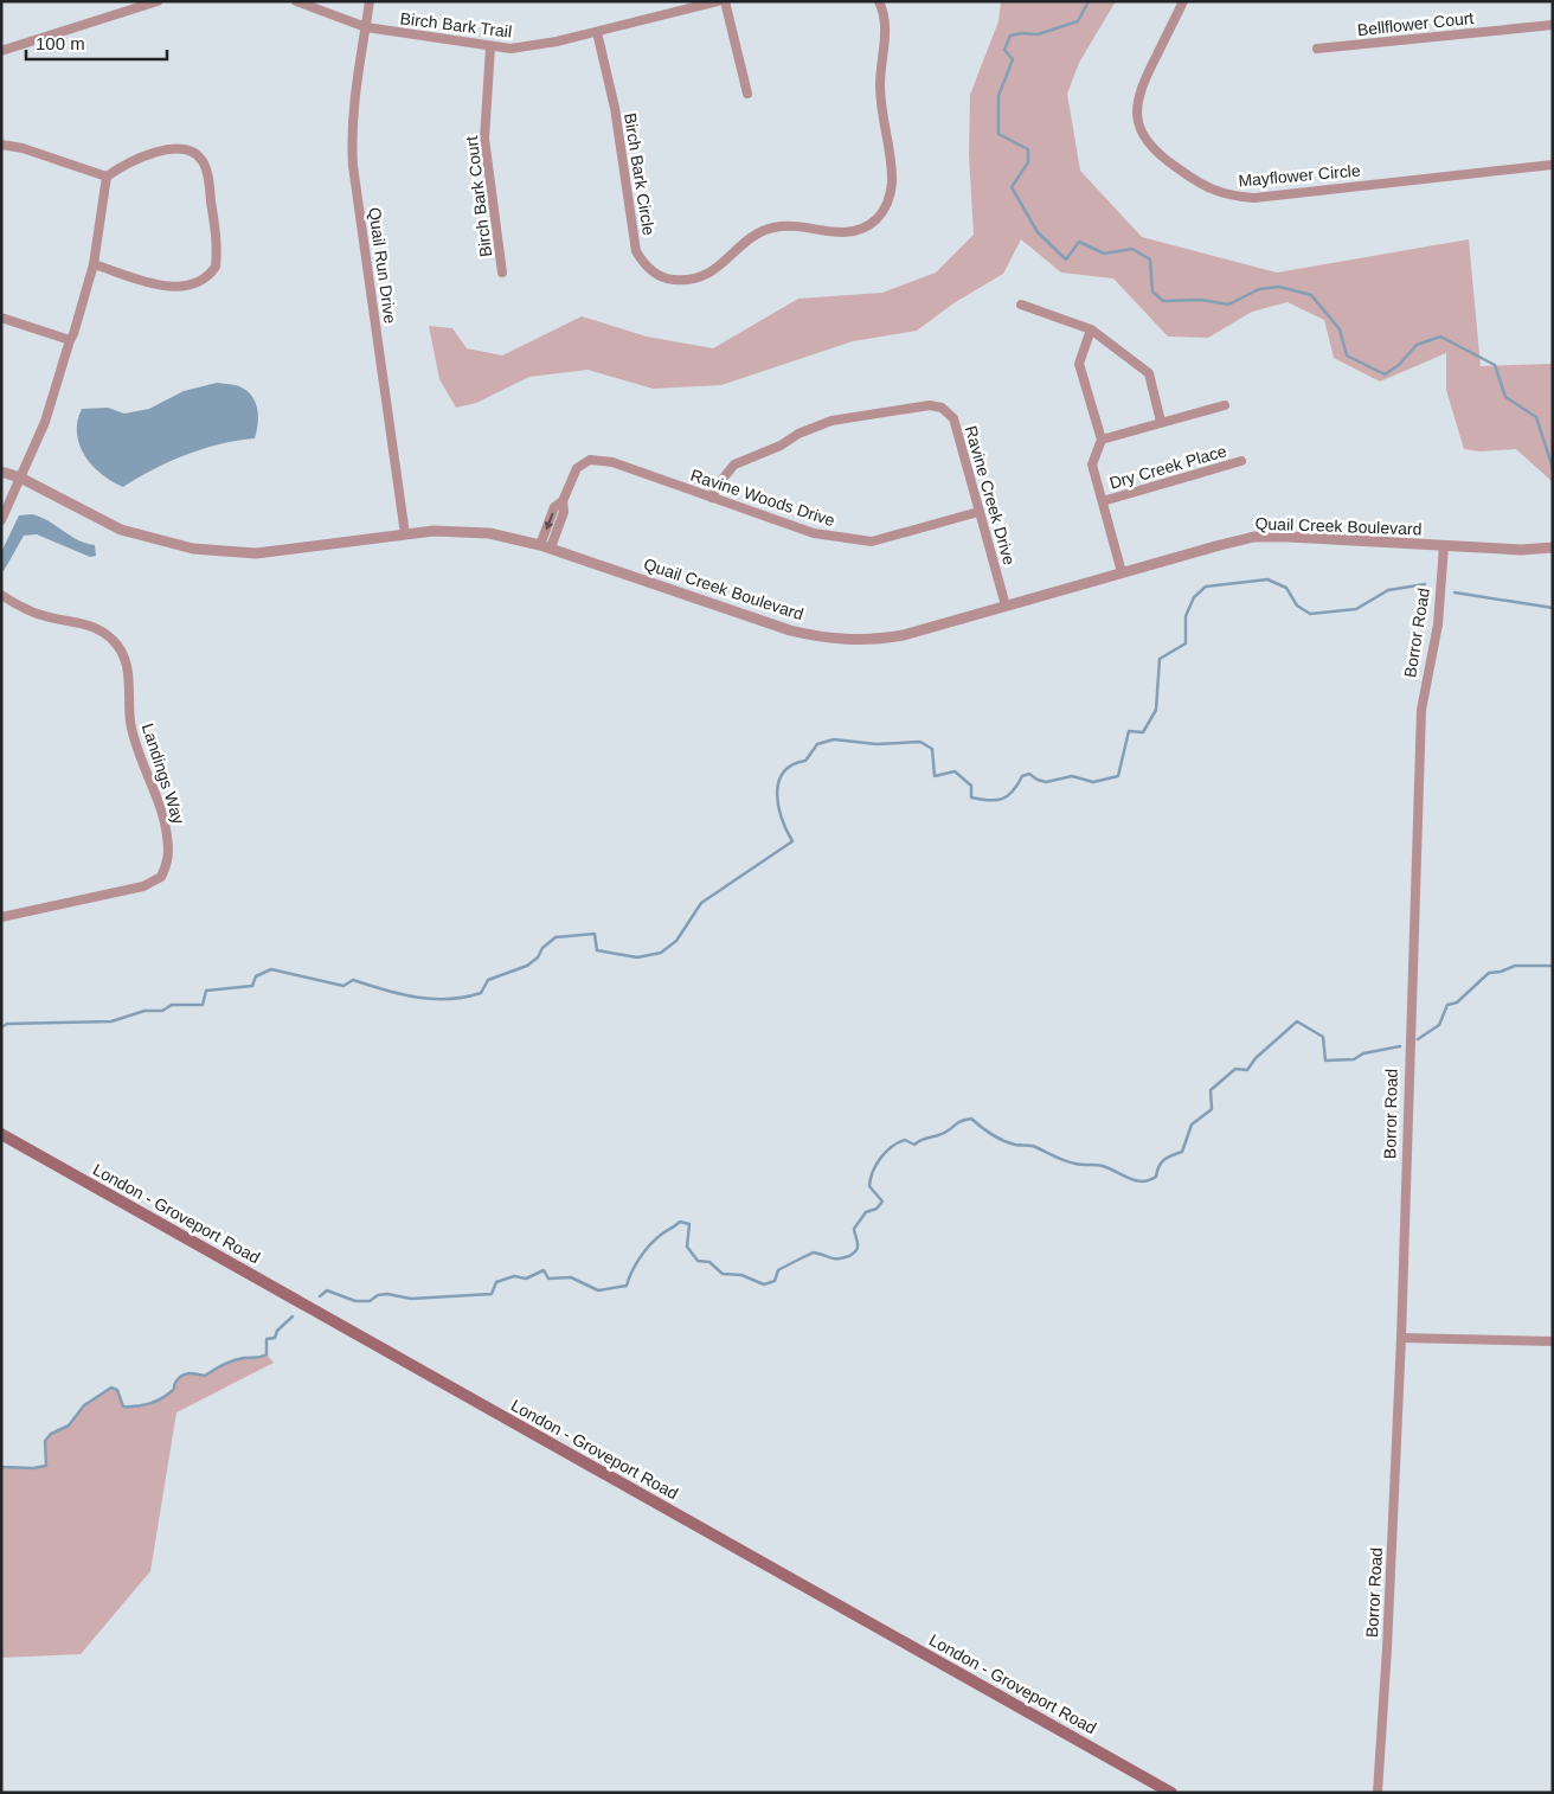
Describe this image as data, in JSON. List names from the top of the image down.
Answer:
{
  "streets": {
    "main road": ["London - Groveport Road"],
    "street": [
      "Bellflower Court",
      "Birch Bark Trail",
      "Birch Bark Circle",
      "Mayflower Circle",
      "Birch Bark Court",
      "Quail Run Drive",
      "Dry Creek Place",
      "Ravine Creek Drive",
      "Ravine Woods Drive",
      "Quail Creek Boulevard",
      "Borror Road",
      "Landings Way"
    ]
  },
  "crossings": [
    ["Birch Bark Trail", "Birch Bark Circle"],
    ["Birch Bark Trail", "Birch Bark Court"],
    ["Birch Bark Trail", "Quail Run Drive"],
    ["Quail Run Drive", "Quail Creek Boulevard"],
    ["Ravine Creek Drive", "Ravine Woods Drive"],
    ["Ravine Creek Drive", "Quail Creek Boulevard"],
    ["Ravine Woods Drive", "Quail Creek Boulevard"],
    ["Quail Creek Boulevard", "Borror Road"]
  ],
  "scale_bar": "100 m"
}
